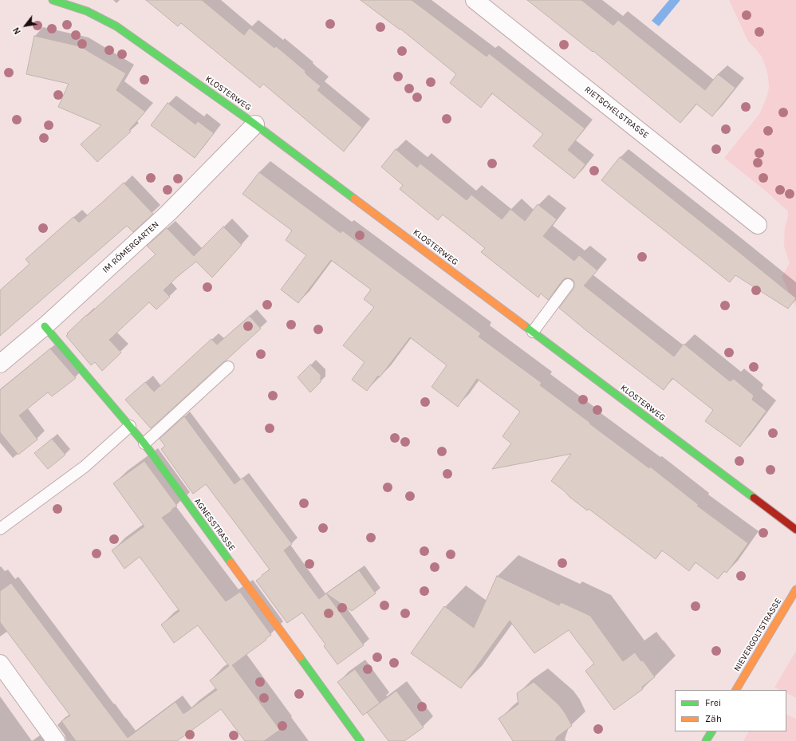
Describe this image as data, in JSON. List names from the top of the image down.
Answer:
{
  "streets": {
    "street": [
      "KLOSTERWEG",
      "RIETSCHELSTRASSE",
      "IM RÖMERGARTEN",
      "AGNESSTRASSE",
      "NIEVERGOLTSTRASSE"
    ]
  },
  "crossings": [
    ["KLOSTERWEG", "IM RÖMERGARTEN"],
    ["IM RÖMERGARTEN", "AGNESSTRASSE"]
  ],
  "legend": ["Frei", "Zäh"],
  "north": "bottom left"
}
